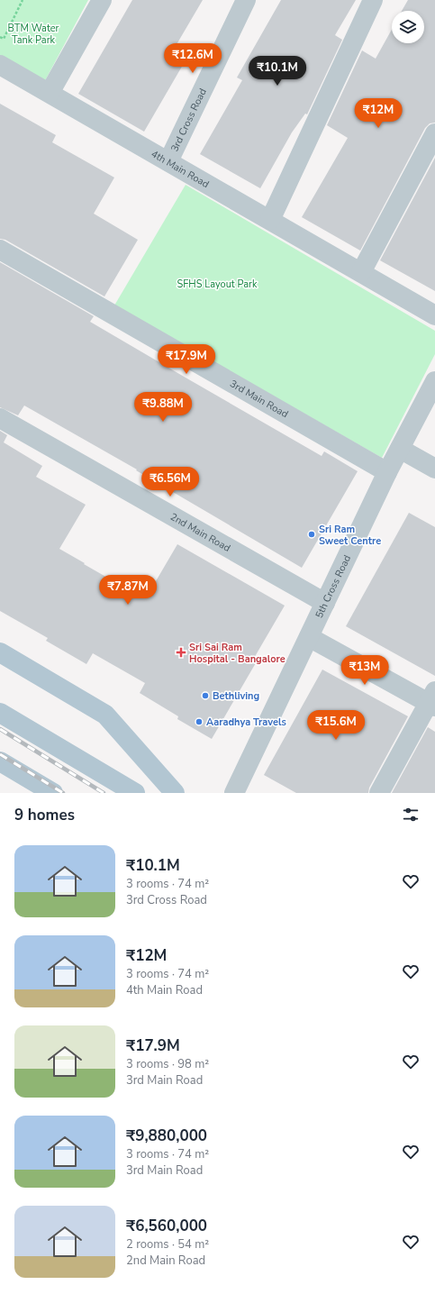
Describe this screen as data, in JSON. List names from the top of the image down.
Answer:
{
  "streets": {
    "street": [
      "3rd Cross Road",
      "4th Main Road",
      "3rd Main Road",
      "2nd Main Road",
      "5th Cross Road"
    ]
  },
  "crossings": [
    ["3rd Cross Road", "4th Main Road"],
    ["3rd Main Road", "5th Cross Road"],
    ["2nd Main Road", "5th Cross Road"]
  ],
  "parks": ["BTM Water Tank Park", "SFHS Layout Park"],
  "places": {
    "other": ["Sri Ram Sweet Centre", "Bethliving", "Aaradhya Travels"],
    "health": ["Sri Sai Ram Hospital - Bangalore"]
  },
  "page": {
    "price": [
      "₹12.6M",
      "₹10.1M",
      "₹12M",
      "₹17.9M",
      "₹9.88M",
      "₹6.56M",
      "₹7.87M",
      "₹13M",
      "₹15.6M"
    ],
    "heading": "9 homes",
    "list": [
      {
        "name": "₹10.1M",
        "note": "3 rooms · 74 m² · 3rd Cross Road"
      },
      {
        "name": "₹12M",
        "note": "3 rooms · 74 m² · 4th Main Road"
      },
      {
        "name": "₹17.9M",
        "note": "3 rooms · 98 m² · 3rd Main Road"
      },
      {
        "name": "₹9,880,000",
        "note": "3 rooms · 74 m² · 3rd Main Road"
      },
      {
        "name": "₹6,560,000",
        "note": "2 rooms · 54 m² · 2nd Main Road"
      }
    ]
  }
}
